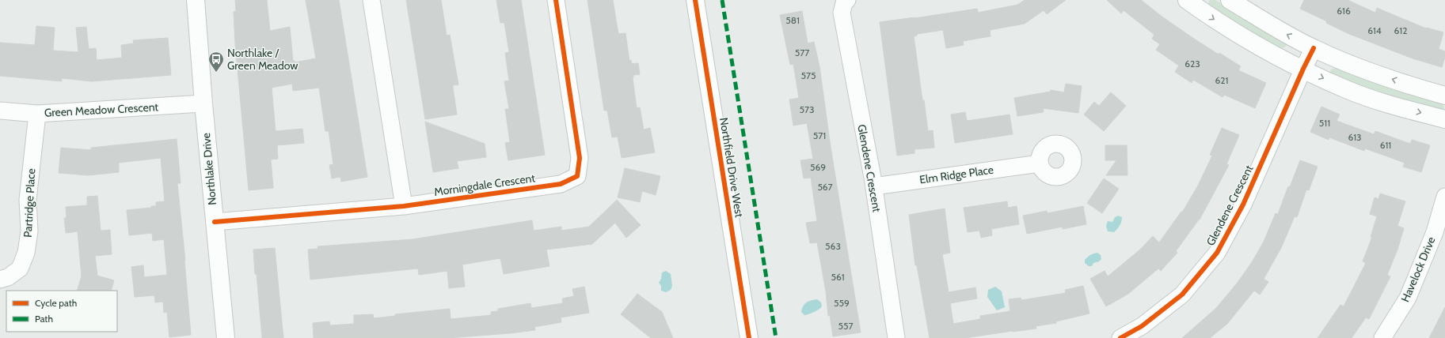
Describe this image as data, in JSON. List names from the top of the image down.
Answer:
{
  "streets": {
    "street": [
      "Green Meadow Crescent",
      "Northfield Drive West",
      "Glendene Crescent",
      "Northlake Drive",
      "Elm Ridge Place",
      "Morningdale Crescent",
      "Partridge Place",
      "Havelock Drive"
    ]
  },
  "crossings": [
    ["Green Meadow Crescent", "Northlake Drive"],
    ["Green Meadow Crescent", "Partridge Place"],
    ["Glendene Crescent", "Elm Ridge Place"],
    ["Northlake Drive", "Morningdale Crescent"]
  ],
  "places": {
    "bus stop": ["Northlake / Green Meadow"]
  },
  "house_numbers": [
    "616",
    "581",
    "614",
    "612",
    "577",
    "623",
    "575",
    "621",
    "573",
    "511",
    "571",
    "613",
    "611",
    "569",
    "567",
    "563",
    "561",
    "559",
    "557"
  ],
  "legend": ["Cycle path", "Path"]
}
